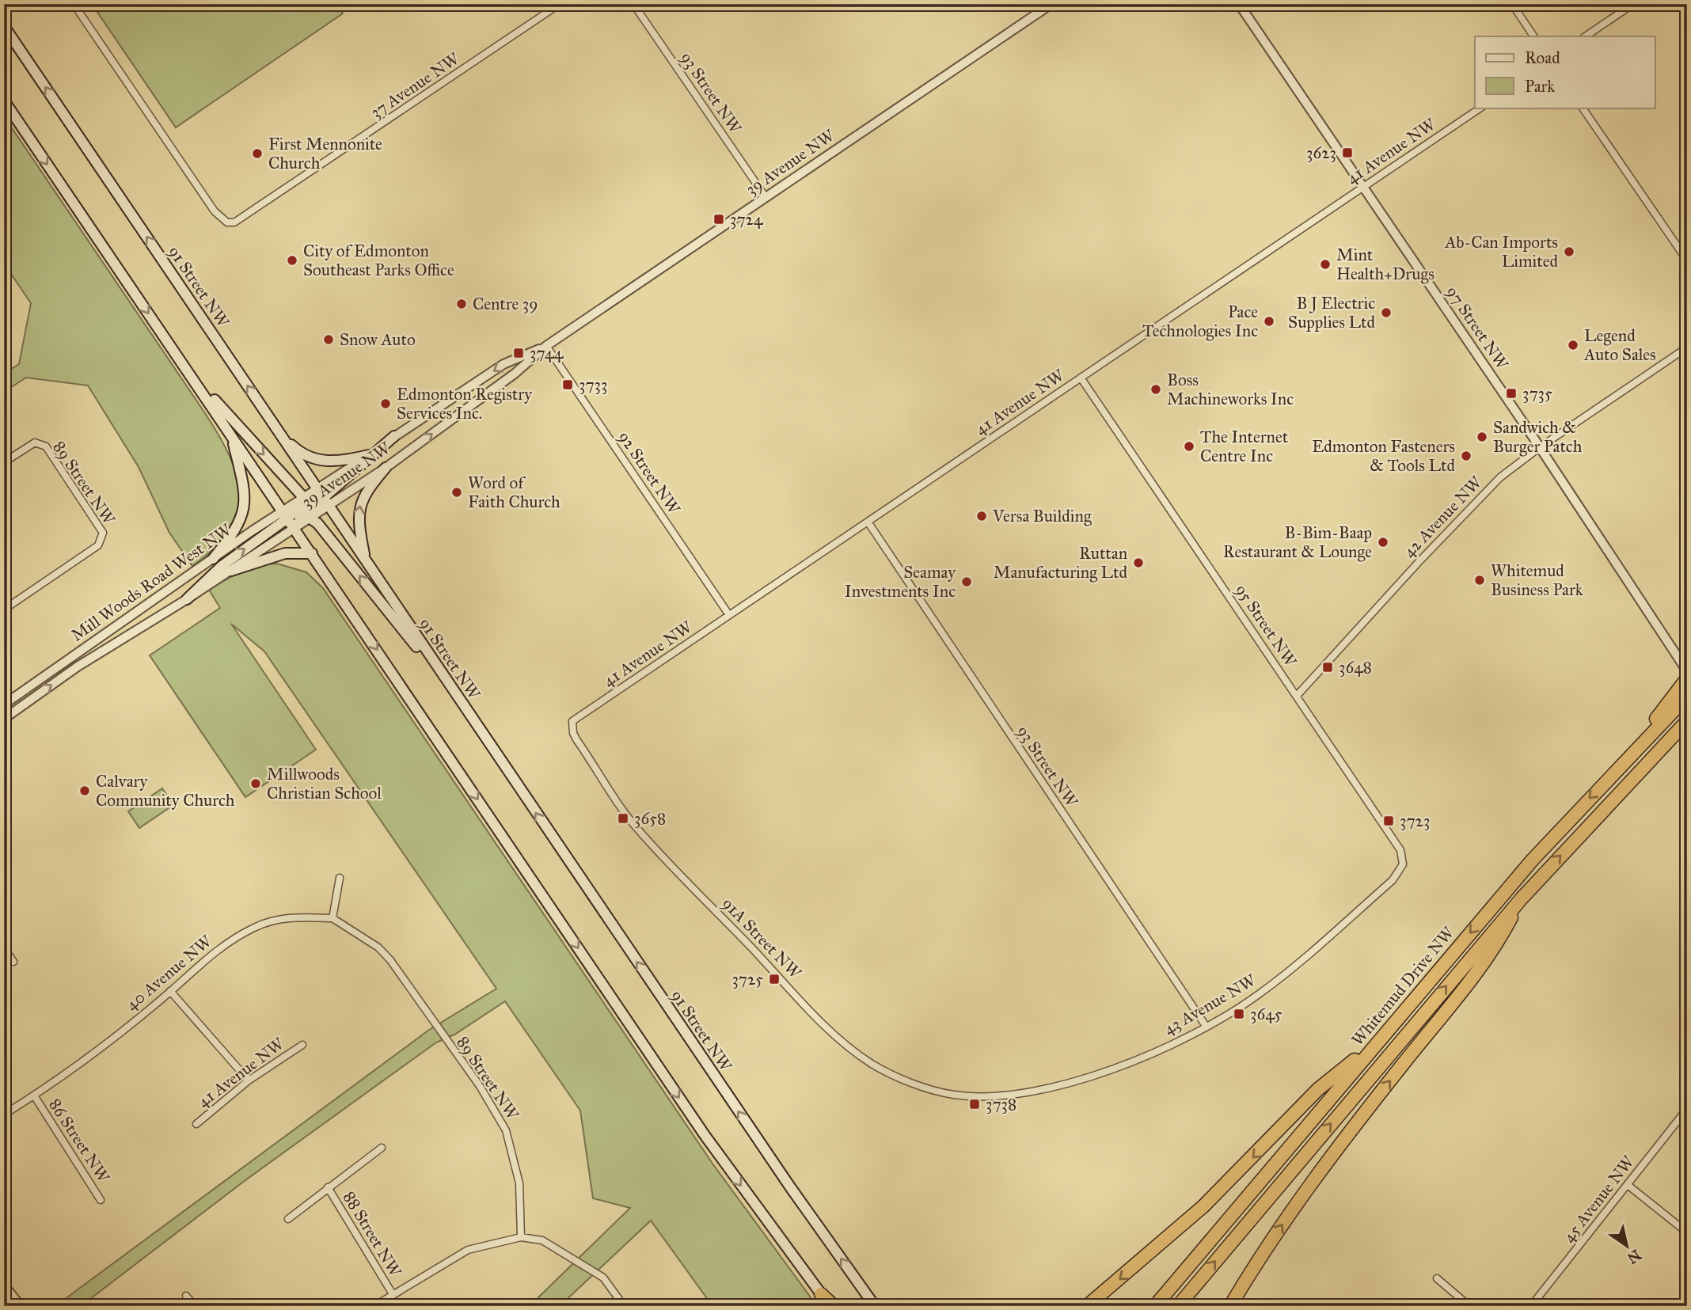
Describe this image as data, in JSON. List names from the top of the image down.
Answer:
{
  "streets": {
    "highway": ["Whitemud Drive NW"],
    "main road": ["91 Street NW"],
    "street": [
      "37 Avenue NW",
      "93 Street NW",
      "41 Avenue NW",
      "39 Avenue NW",
      "97 Street NW",
      "92 Street NW",
      "89 Street NW",
      "42 Avenue NW",
      "Mill Woods Road West NW",
      "95 Street NW",
      "91A Street NW",
      "40 Avenue NW",
      "43 Avenue NW",
      "86 Street NW",
      "45 Avenue NW",
      "88 Street NW"
    ]
  },
  "crossings": [
    ["93 Street NW", "41 Avenue NW"],
    ["93 Street NW", "39 Avenue NW"],
    ["93 Street NW", "43 Avenue NW"],
    ["41 Avenue NW", "97 Street NW"],
    ["41 Avenue NW", "92 Street NW"],
    ["41 Avenue NW", "95 Street NW"],
    ["41 Avenue NW", "91A Street NW"],
    ["39 Avenue NW", "91 Street NW"],
    ["39 Avenue NW", "92 Street NW"],
    ["97 Street NW", "42 Avenue NW"],
    ["89 Street NW", "40 Avenue NW"],
    ["42 Avenue NW", "95 Street NW"],
    ["95 Street NW", "43 Avenue NW"],
    ["91A Street NW", "43 Avenue NW"],
    ["40 Avenue NW", "86 Street NW"]
  ],
  "places": {
    "transit": [
      "3623",
      "3724",
      "3744",
      "3733",
      "3735",
      "3648",
      "3658",
      "3723",
      "3725",
      "3645",
      "3738"
    ],
    "other": [
      "First Mennonite Church",
      "Ab-Can Imports Limited",
      "City of Edmonton Southeast Parks Office",
      "Mint Health+Drugs",
      "Centre 39",
      "B J Electric Supplies Ltd",
      "Pace Technologies Inc",
      "Snow Auto",
      "Legend Auto Sales",
      "Boss Machineworks Inc",
      "Edmonton Registry Services Inc.",
      "Sandwich & Burger Patch",
      "The Internet Centre Inc",
      "Edmonton Fasteners & Tools Ltd",
      "Word of Faith Church",
      "Versa Building",
      "B-Bim-Baap Restaurant & Lounge",
      "Ruttan Manufacturing Ltd",
      "Whitemud Business Park",
      "Seamay Investments Inc",
      "Millwoods Christian School",
      "Calvary Community Church"
    ]
  },
  "legend": ["Road", "Park"],
  "north": "bottom right"
}
